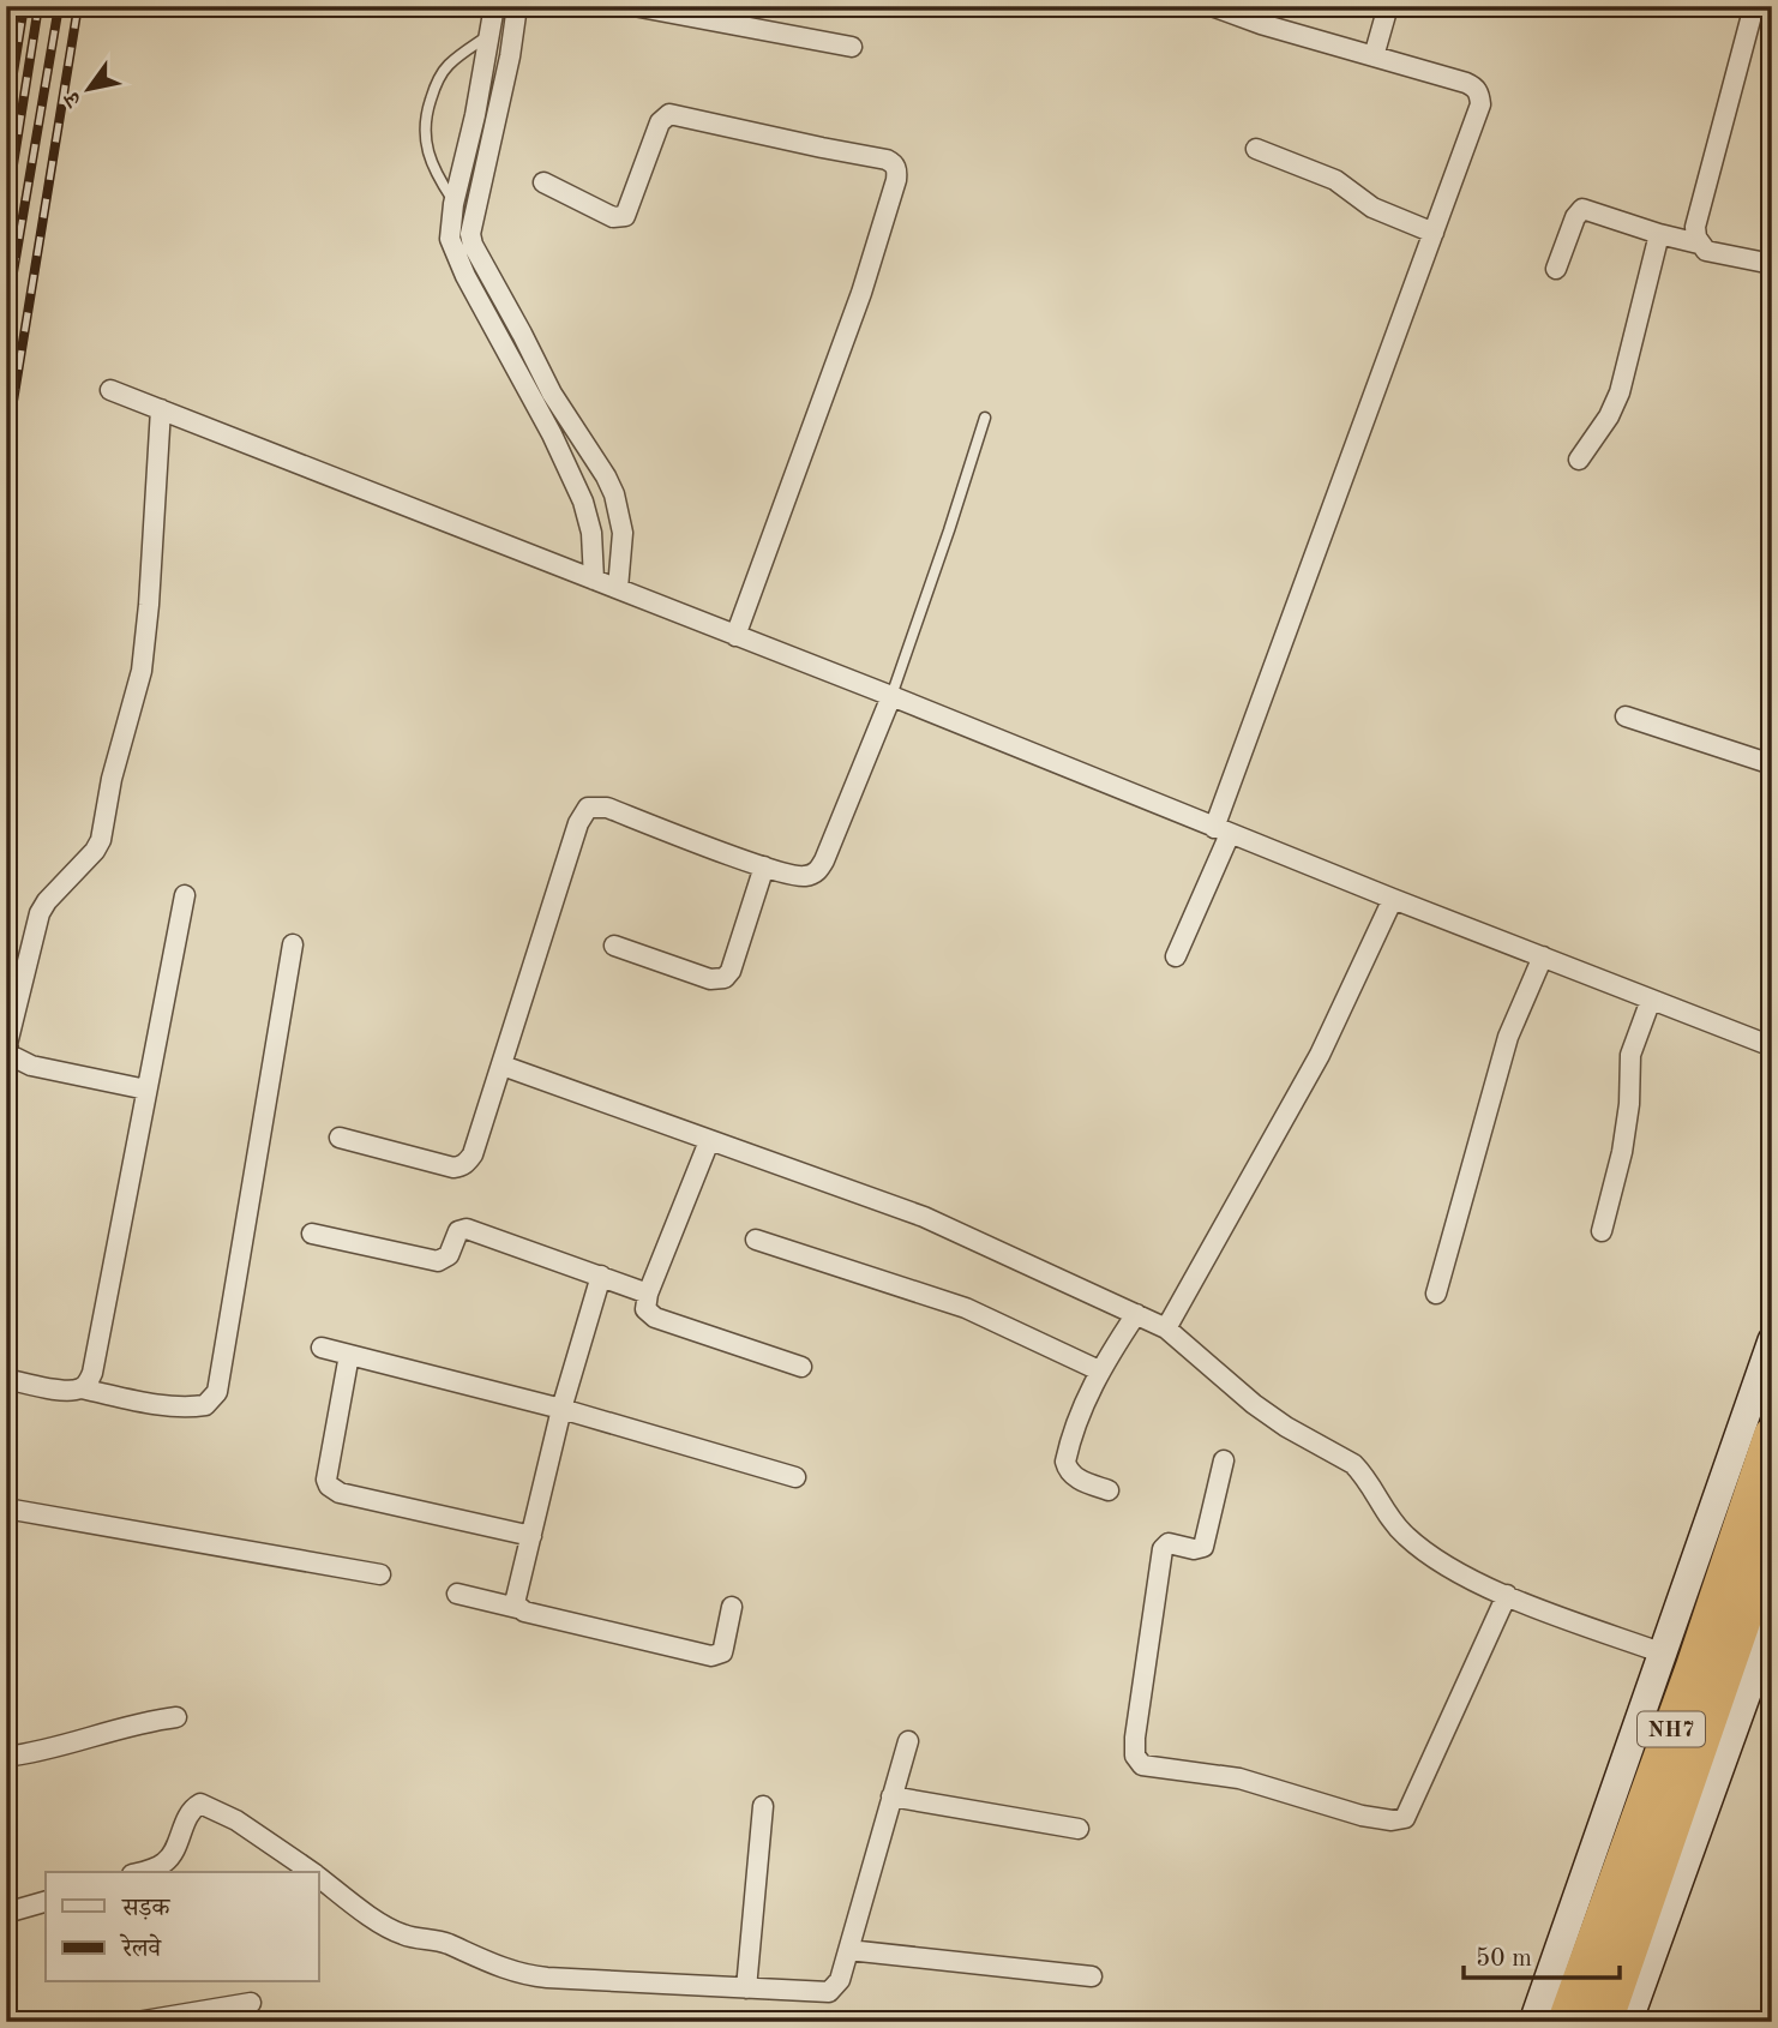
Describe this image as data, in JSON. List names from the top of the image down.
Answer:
{
  "streets": {
    "highway": ["NH7"]
  },
  "legend": ["सड़क", "रेलवे"],
  "scale_bar": "50 m",
  "north": "bottom left"
}
